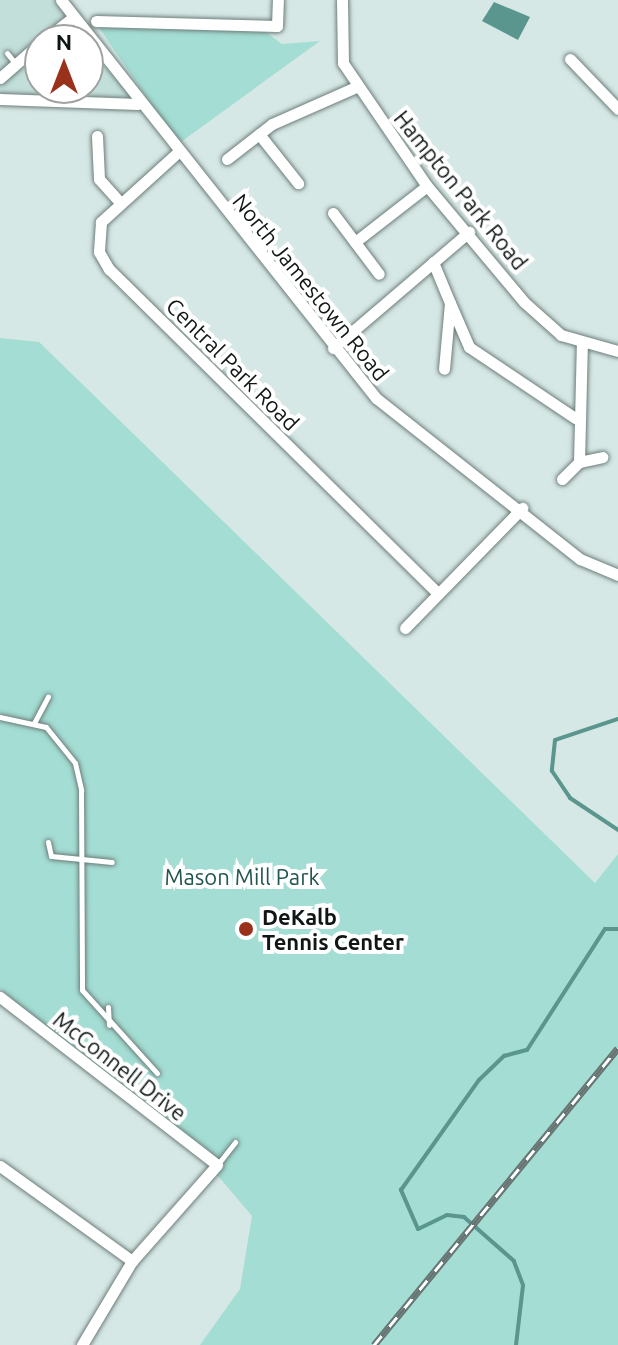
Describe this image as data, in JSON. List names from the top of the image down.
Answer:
{
  "streets": {
    "street": [
      "Hampton Park Road",
      "North Jamestown Road",
      "Central Park Road",
      "McConnell Drive"
    ]
  },
  "crossings": [
    ["North Jamestown Road", "Central Park Road"]
  ],
  "parks": ["Mason Mill Park"],
  "places": ["DeKalb Tennis Center"],
  "north": "top"
}
